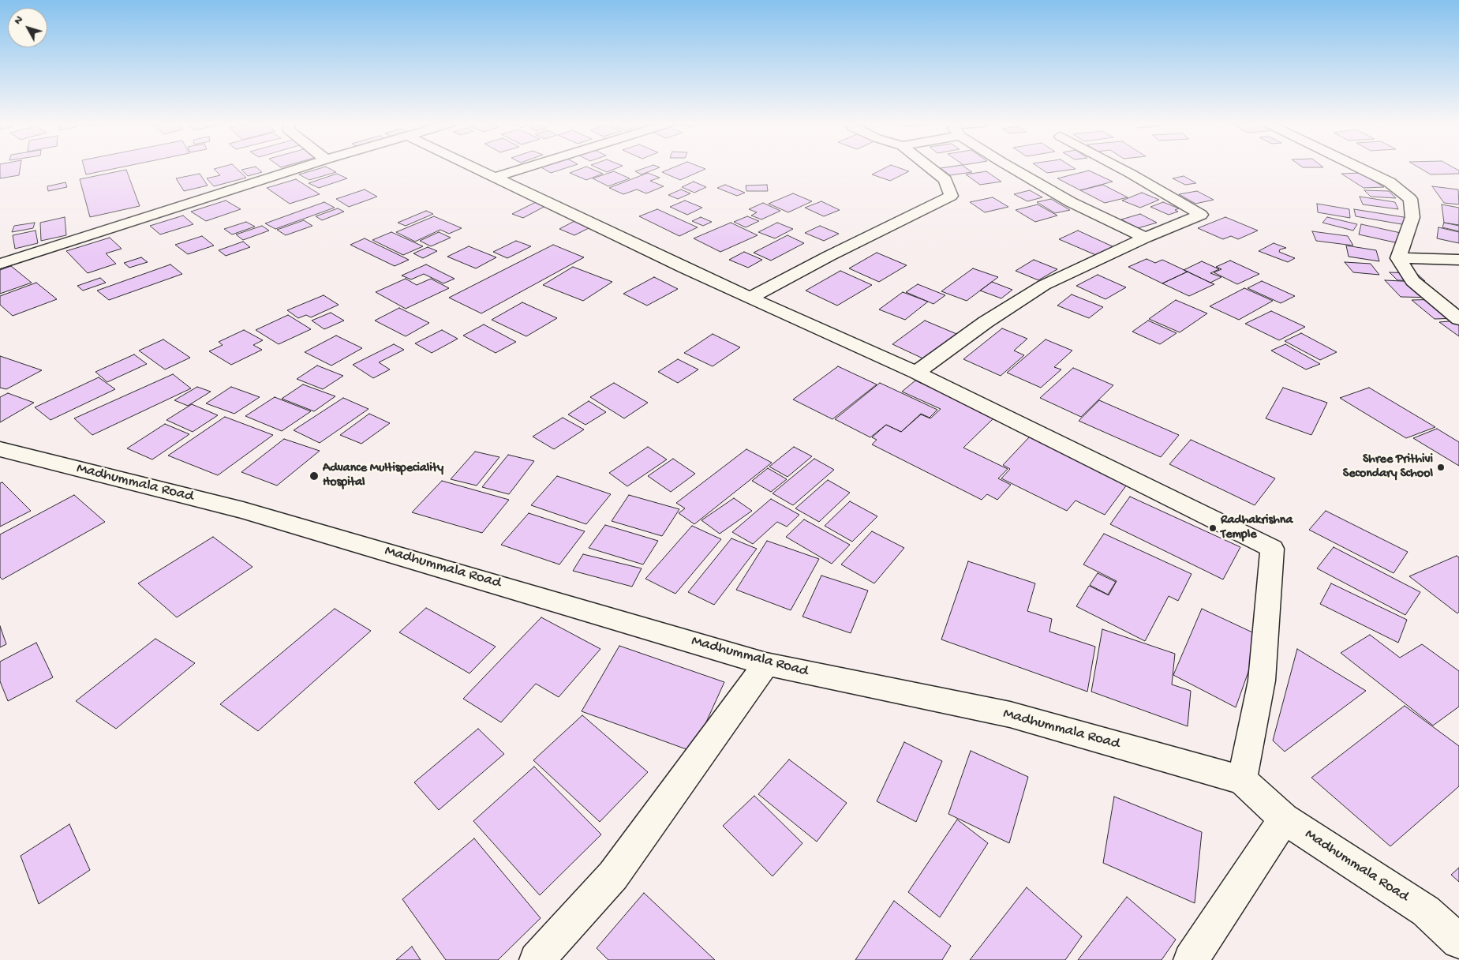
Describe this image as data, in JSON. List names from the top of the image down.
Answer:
{
  "streets": {
    "street": ["Madhummala Road"]
  },
  "places": ["Shree Prithivi Secondary School", "Advance Multispeciality Hospital", "Radhakrishna Temple"],
  "north": "top left"
}
